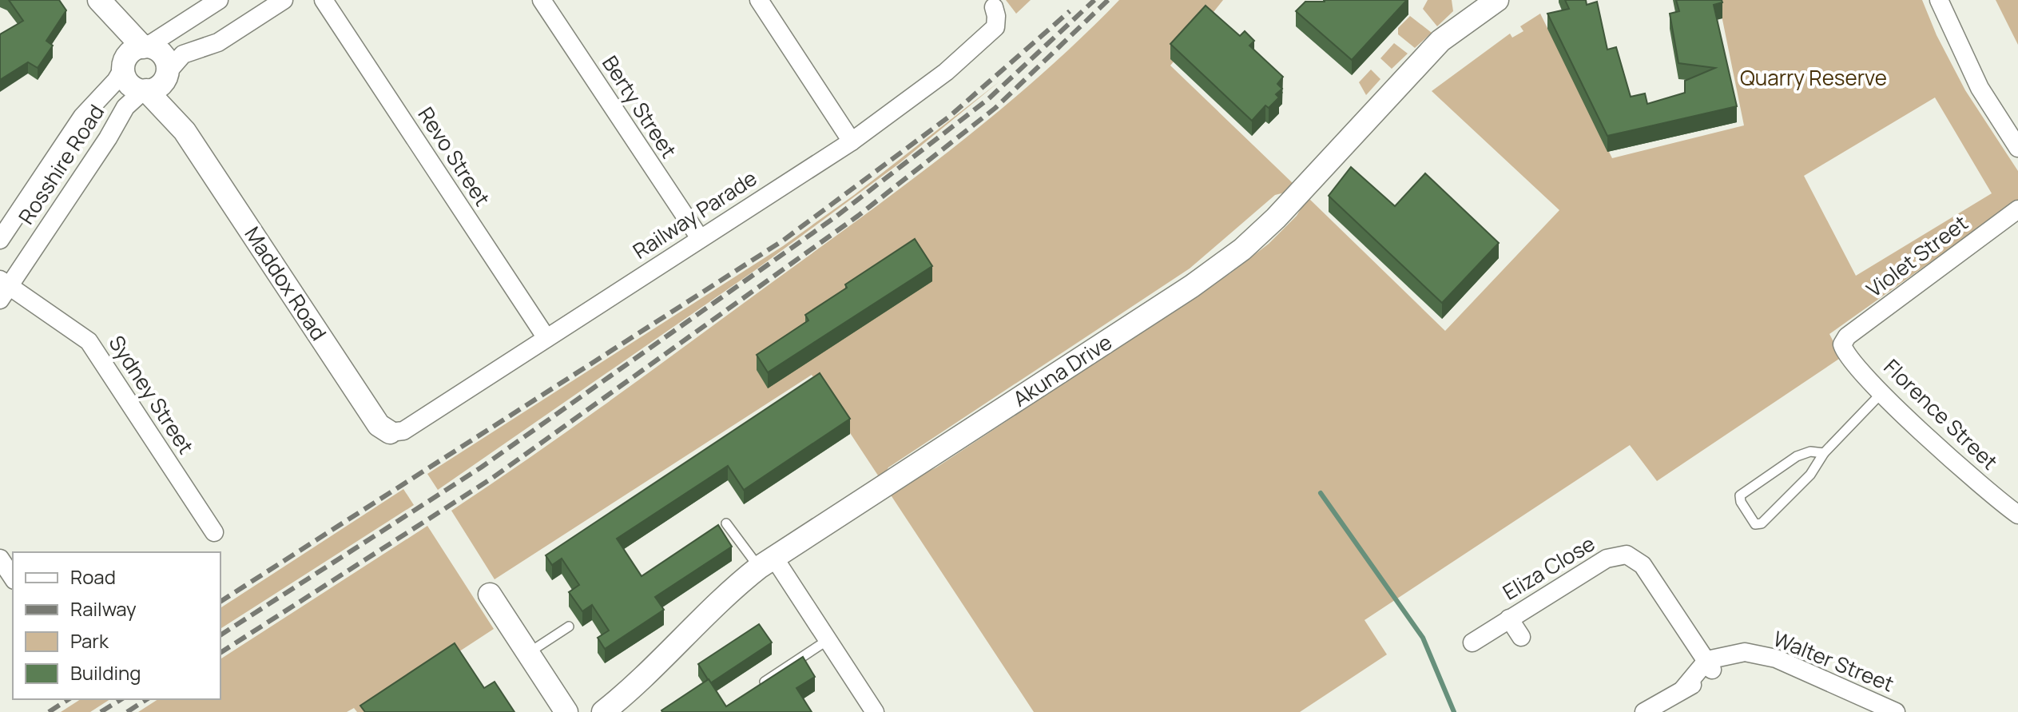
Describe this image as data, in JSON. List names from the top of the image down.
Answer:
{
  "streets": {
    "street": [
      "Berty Street",
      "Revo Street",
      "Rosshire Road",
      "Railway Parade",
      "Violet Street",
      "Maddox Road",
      "Akuna Drive",
      "Sydney Street",
      "Florence Street",
      "Eliza Close",
      "Walter Street"
    ]
  },
  "crossings": [
    ["Berty Street", "Railway Parade"],
    ["Revo Street", "Railway Parade"],
    ["Rosshire Road", "Maddox Road"],
    ["Rosshire Road", "Sydney Street"],
    ["Railway Parade", "Maddox Road"],
    ["Violet Street", "Florence Street"],
    ["Eliza Close", "Walter Street"]
  ],
  "parks": ["Quarry Reserve"],
  "legend": [
    "Road",
    "Railway",
    "Park",
    "Building"
  ]
}
